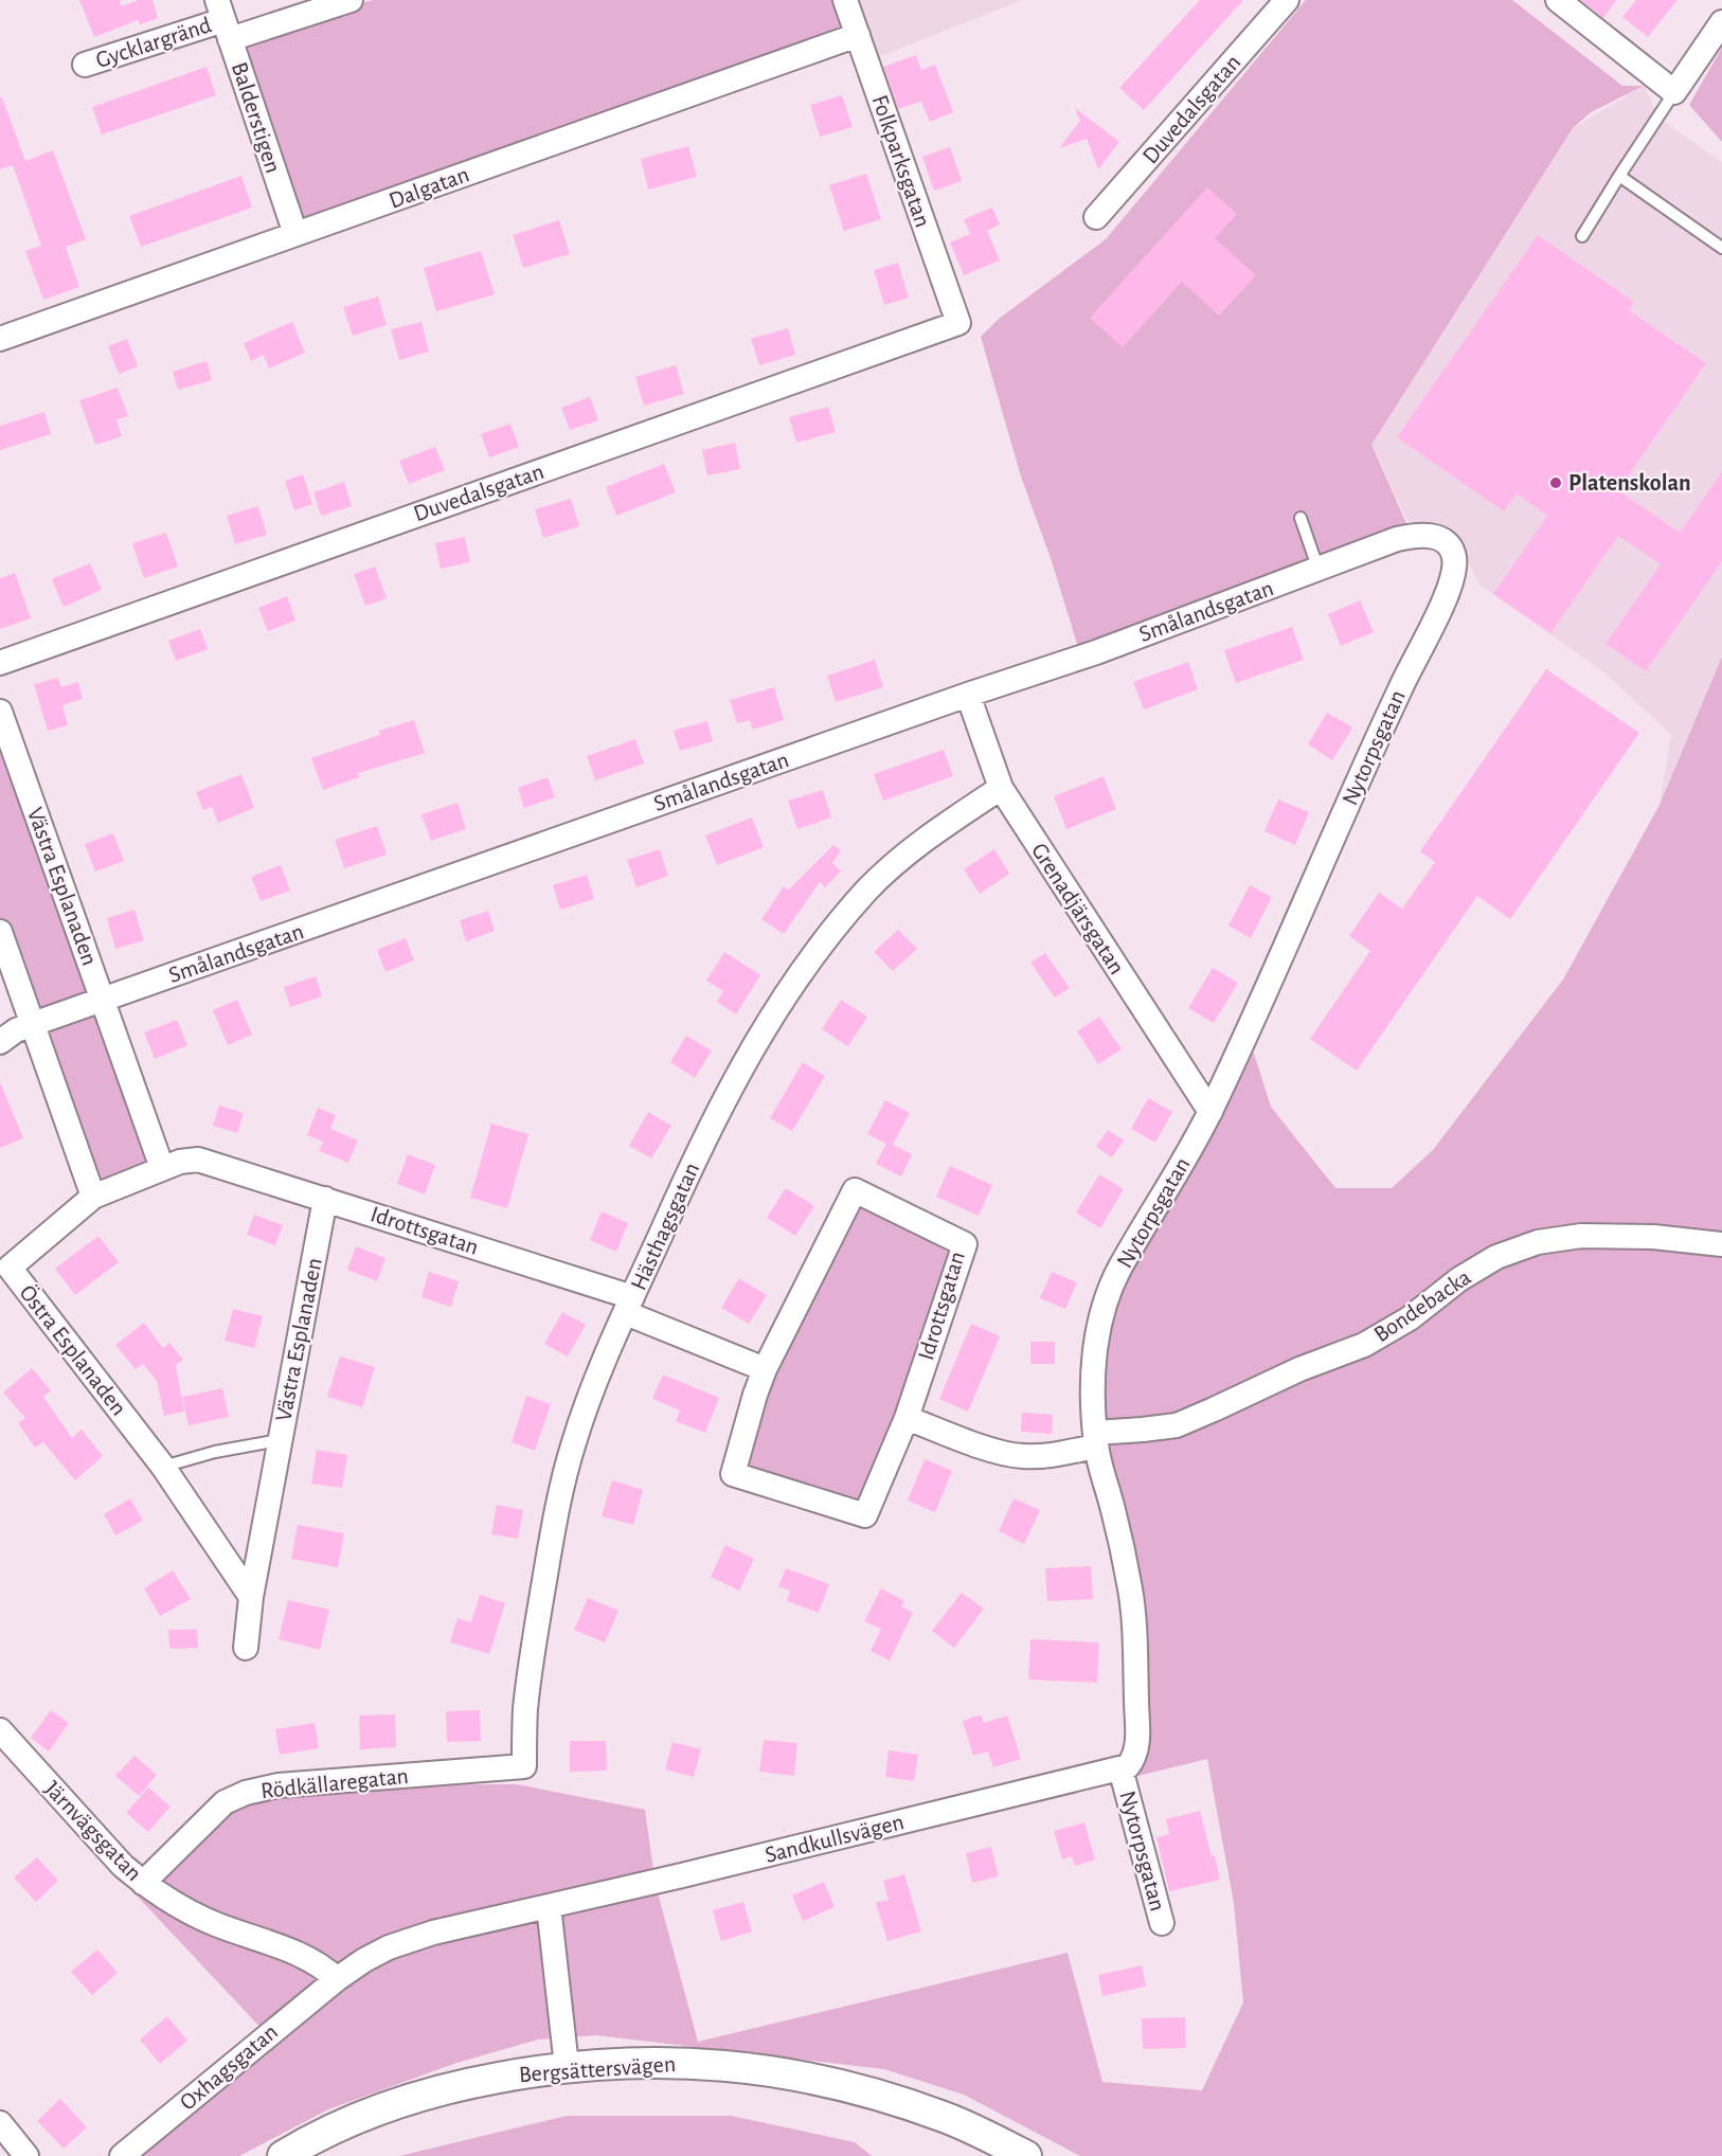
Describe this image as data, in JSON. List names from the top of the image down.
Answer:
{
  "streets": {
    "street": [
      "Gycklargränd",
      "Duvedalsgatan",
      "Balderstigen",
      "Folkparksgatan",
      "Dalgatan",
      "Smålandsgatan",
      "Nytorpsgatan",
      "Västra Esplanaden",
      "Grenadjärsgatan",
      "Hästhagsgatan",
      "Idrottsgatan",
      "Bondebacka",
      "Östra Esplanaden",
      "Rödkällaregatan",
      "Järnvägsgatan",
      "Sandkullsvägen",
      "Oxhagsgatan",
      "Bergsättersvägen"
    ]
  },
  "crossings": [
    ["Gycklargränd", "Balderstigen"],
    ["Duvedalsgatan", "Folkparksgatan"],
    ["Balderstigen", "Dalgatan"],
    ["Folkparksgatan", "Dalgatan"],
    ["Smålandsgatan", "Nytorpsgatan"],
    ["Smålandsgatan", "Västra Esplanaden"],
    ["Smålandsgatan", "Grenadjärsgatan"],
    ["Nytorpsgatan", "Grenadjärsgatan"],
    ["Nytorpsgatan", "Bondebacka"],
    ["Nytorpsgatan", "Sandkullsvägen"],
    ["Västra Esplanaden", "Idrottsgatan"],
    ["Västra Esplanaden", "Östra Esplanaden"],
    ["Grenadjärsgatan", "Hästhagsgatan"],
    ["Hästhagsgatan", "Idrottsgatan"],
    ["Hästhagsgatan", "Rödkällaregatan"],
    ["Rödkällaregatan", "Järnvägsgatan"],
    ["Järnvägsgatan", "Sandkullsvägen"],
    ["Järnvägsgatan", "Oxhagsgatan"],
    ["Sandkullsvägen", "Oxhagsgatan"]
  ],
  "places": ["Platenskolan"]
}
